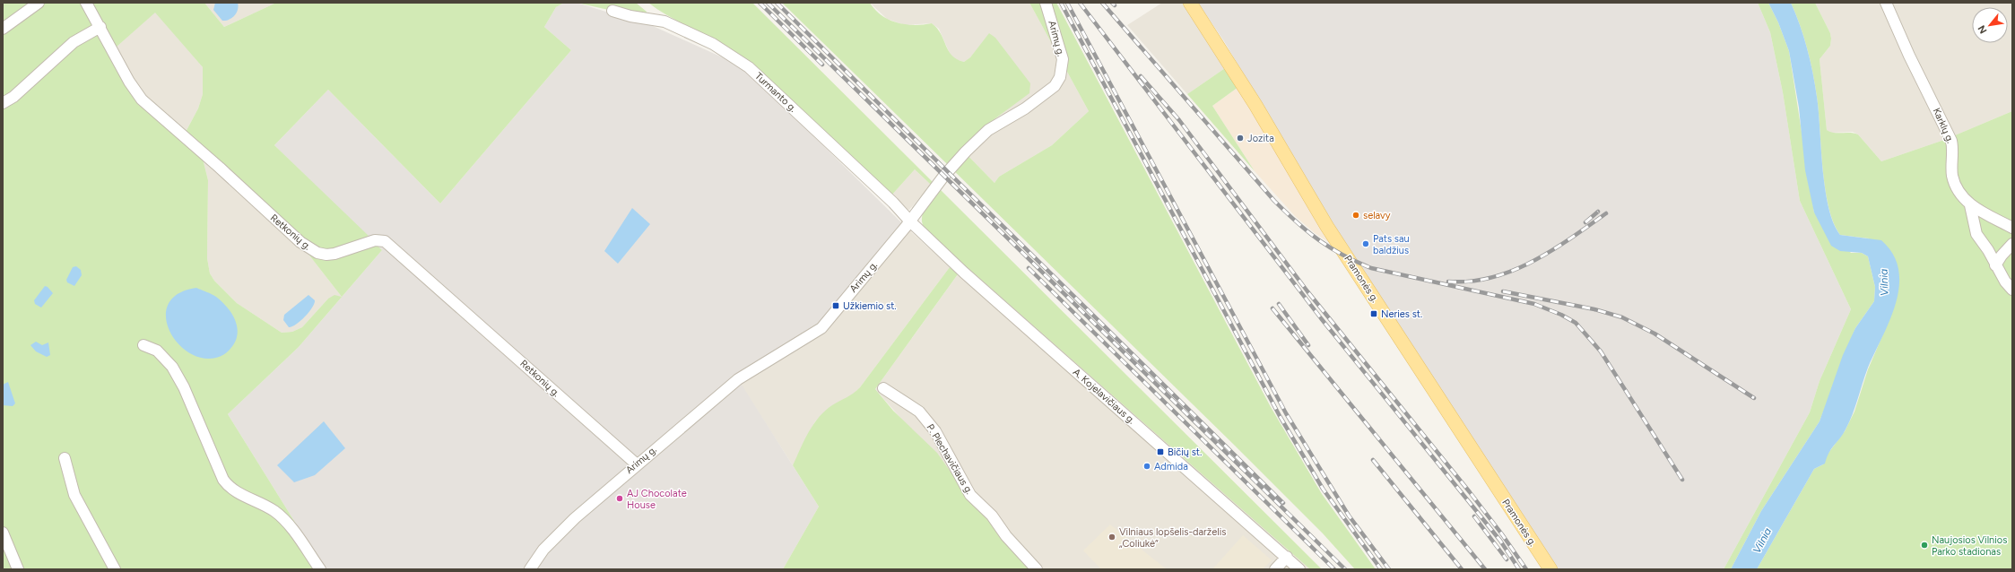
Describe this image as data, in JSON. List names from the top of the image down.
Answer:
{
  "streets": {
    "main road": ["Pramonės g."],
    "street": [
      "Arimų g.",
      "Turmanto g.",
      "Karklų g.",
      "Retkonių g.",
      "A. Kojelavičiaus g.",
      "P. Plechavičiaus g."
    ]
  },
  "crossings": [
    ["Arimų g.", "Turmanto g."],
    ["Arimų g.", "Retkonių g."],
    ["Arimų g.", "A. Kojelavičiaus g."],
    ["Turmanto g.", "A. Kojelavičiaus g."]
  ],
  "water": ["Vilnia"],
  "places": {
    "other": [
      "Jozita",
      "selavy",
      "Pats sau baldžius",
      "Admida",
      "AJ Chocolate House",
      "Vilniaus lopšelis-darželis „Coliukė“",
      "Naujosios Vilnios Parko stadionas"
    ],
    "transit": ["Užkiemio st.", "Neries st.", "Bičių st."]
  },
  "north": "bottom left"
}
